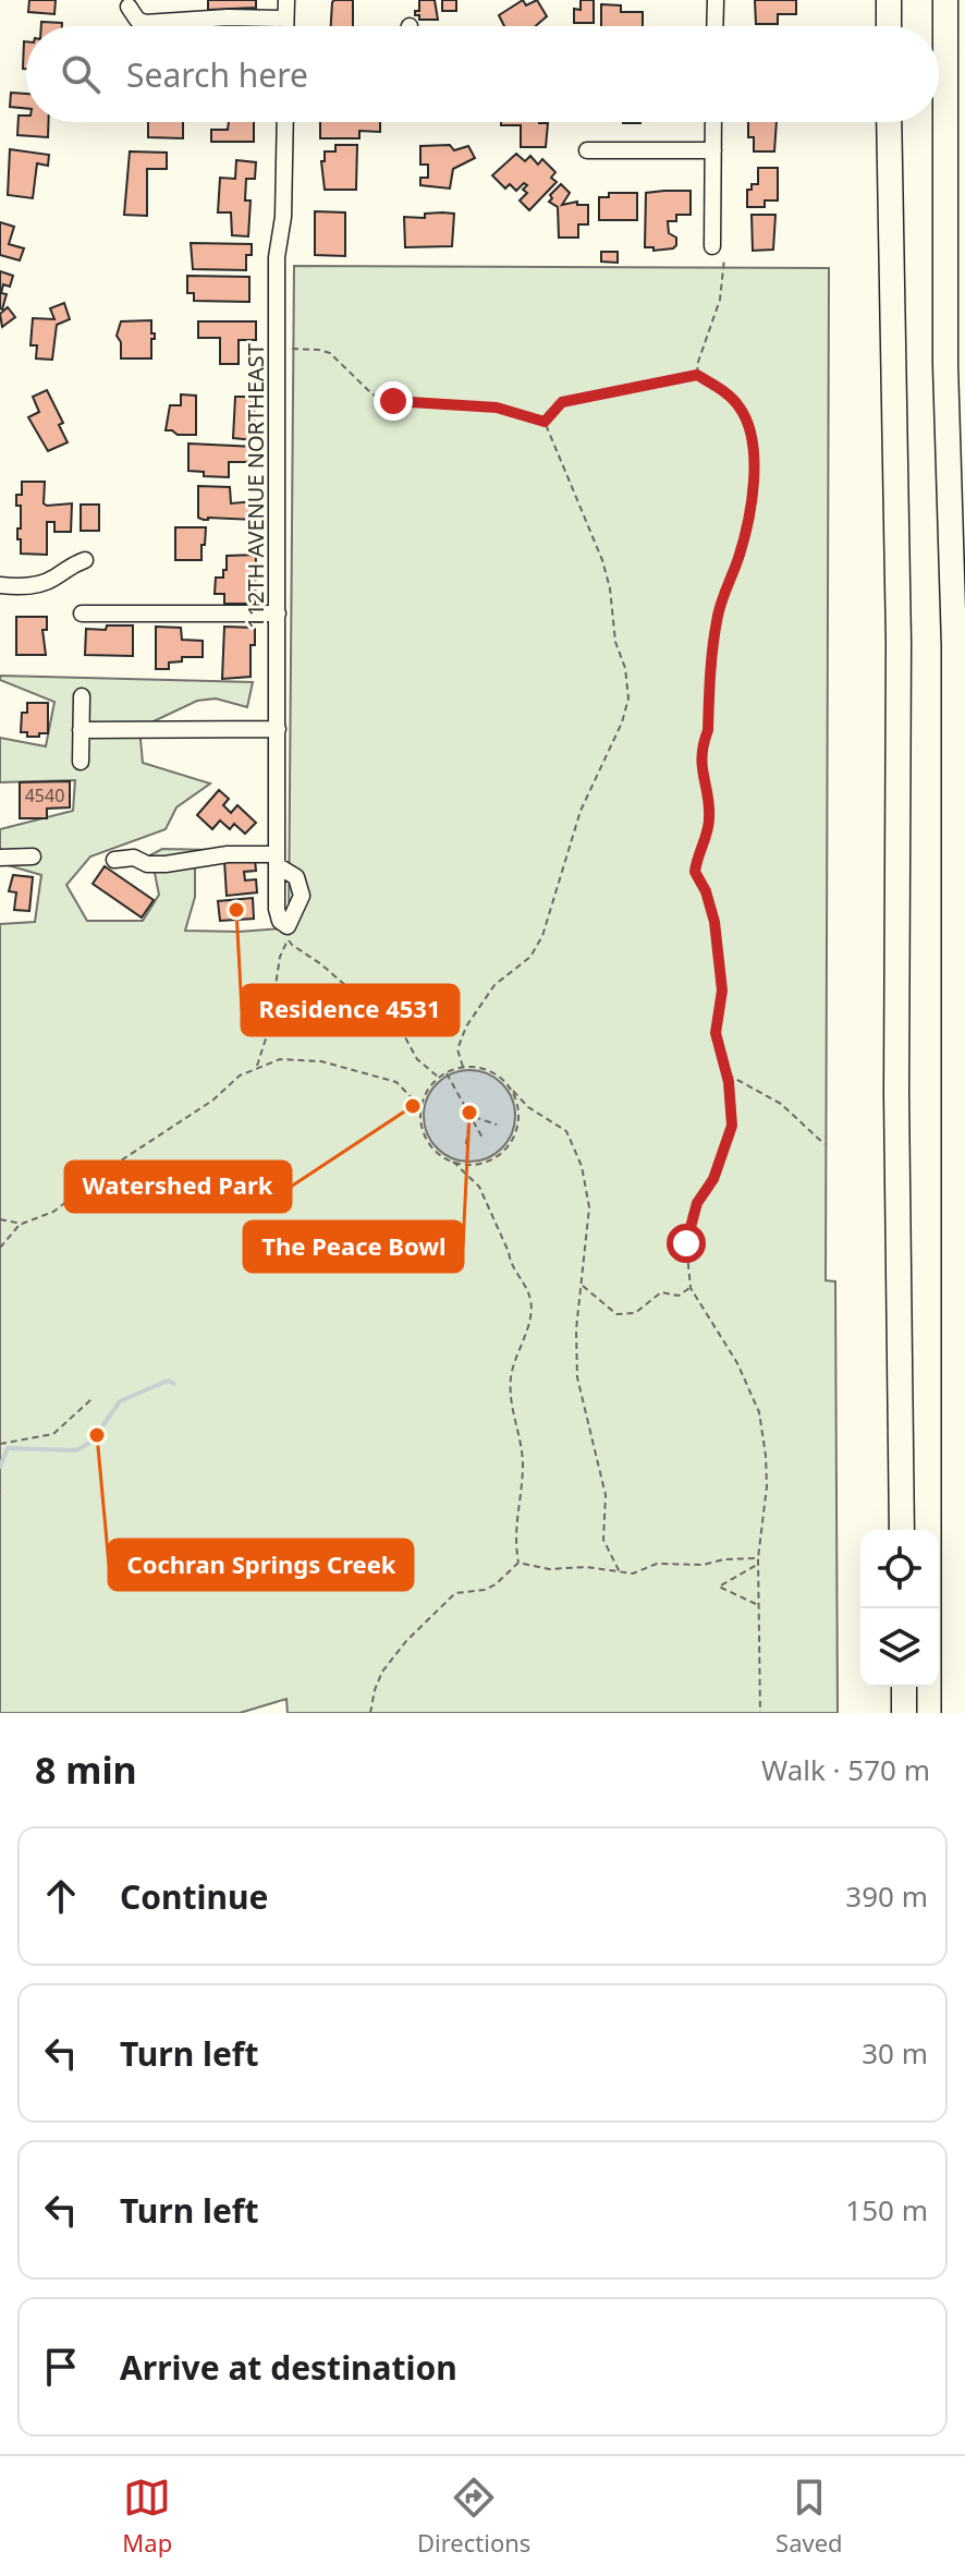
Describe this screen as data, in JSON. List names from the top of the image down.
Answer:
{
  "streets": {
    "street": ["112TH AVENUE NORTHEAST"]
  },
  "places": [
    "Residence 4531",
    "Watershed Park",
    "The Peace Bowl",
    "Cochran Springs Creek"
  ],
  "house_numbers": ["4540"],
  "page": {
    "search": "Search here",
    "heading": ["8 min", "Walk · 570 m"],
    "list": [
      ["Continue", "390 m"],
      ["Turn left", "30 m"],
      ["Turn left", "150 m"],
      "Arrive at destination"
    ],
    "nav": ["Map", "Directions", "Saved"]
  }
}
